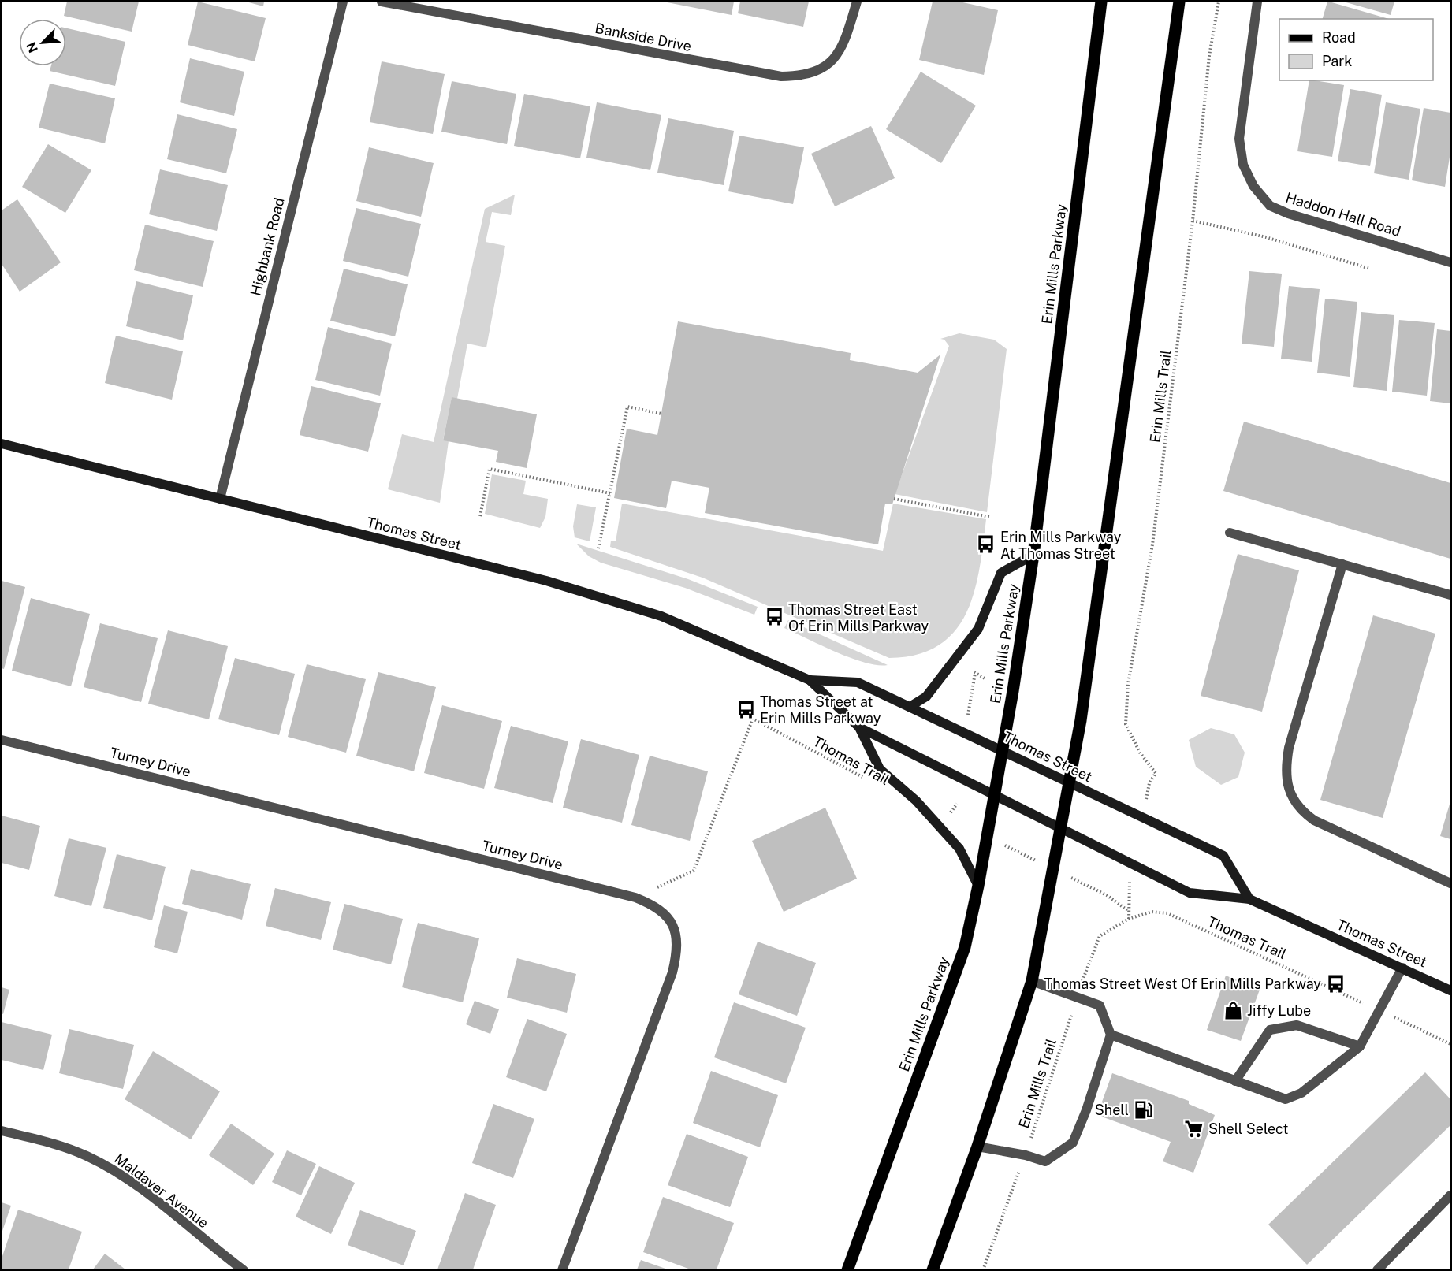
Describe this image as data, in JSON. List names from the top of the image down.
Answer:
{
  "streets": {
    "main road": ["Erin Mills Parkway"],
    "street": [
      "Bankside Drive",
      "Haddon Hall Road",
      "Highbank Road",
      "Thomas Street",
      "Turney Drive",
      "Maldaver Avenue"
    ],
    "path": ["Erin Mills Trail", "Thomas Trail"]
  },
  "crossings": [
    ["Highbank Road", "Thomas Street"],
    ["Erin Mills Parkway", "Thomas Street"],
    ["Erin Mills Trail", "Thomas Trail"],
    ["Thomas Trail", "Turney Drive"]
  ],
  "places": {
    "bus stop": [
      "Erin Mills Parkway At Thomas Street",
      "Thomas Street East Of Erin Mills Parkway",
      "Thomas Street at Erin Mills Parkway",
      "Thomas Street West Of Erin Mills Parkway"
    ],
    "shop": ["Jiffy Lube"],
    "fuel station": ["Shell"],
    "supermarket": ["Shell Select"]
  },
  "legend": ["Road", "Park"],
  "north": "bottom left"
}
